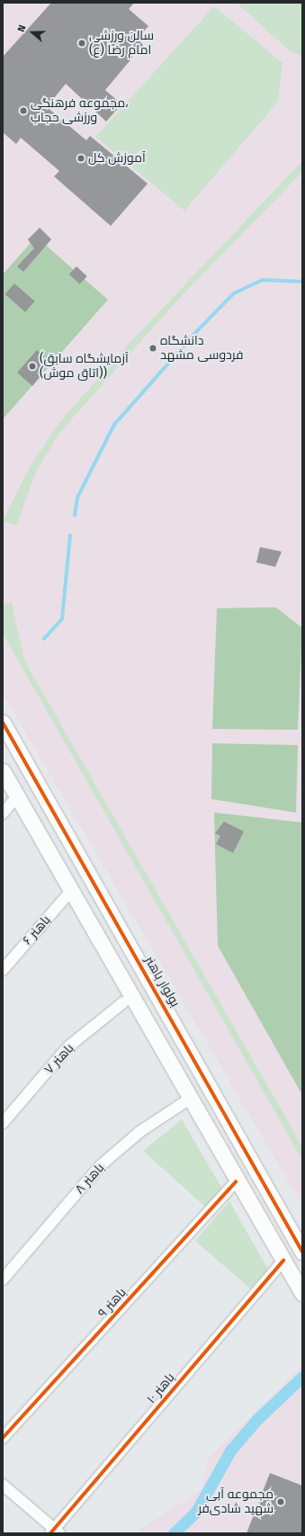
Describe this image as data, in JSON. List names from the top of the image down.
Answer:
{
  "streets": {
    "street": [
      "باهنر ۶",
      "بولوار باهنر",
      "باهنر ۷",
      "باهنر ۸",
      "باهنر ۹",
      "باهنر ۱۰"
    ]
  },
  "places": [
    "سالن ورزشی امام رضا (ع)",
    "مجموعه فرهنگی، ورزشی حجاب",
    "آموزش کل",
    "دانشگاه فردوسی مشهد",
    "(آزمایشگاه سابق (اتاق موش))",
    "مجموعه آبی شهید شادی‌فر"
  ],
  "north": "left"
}
